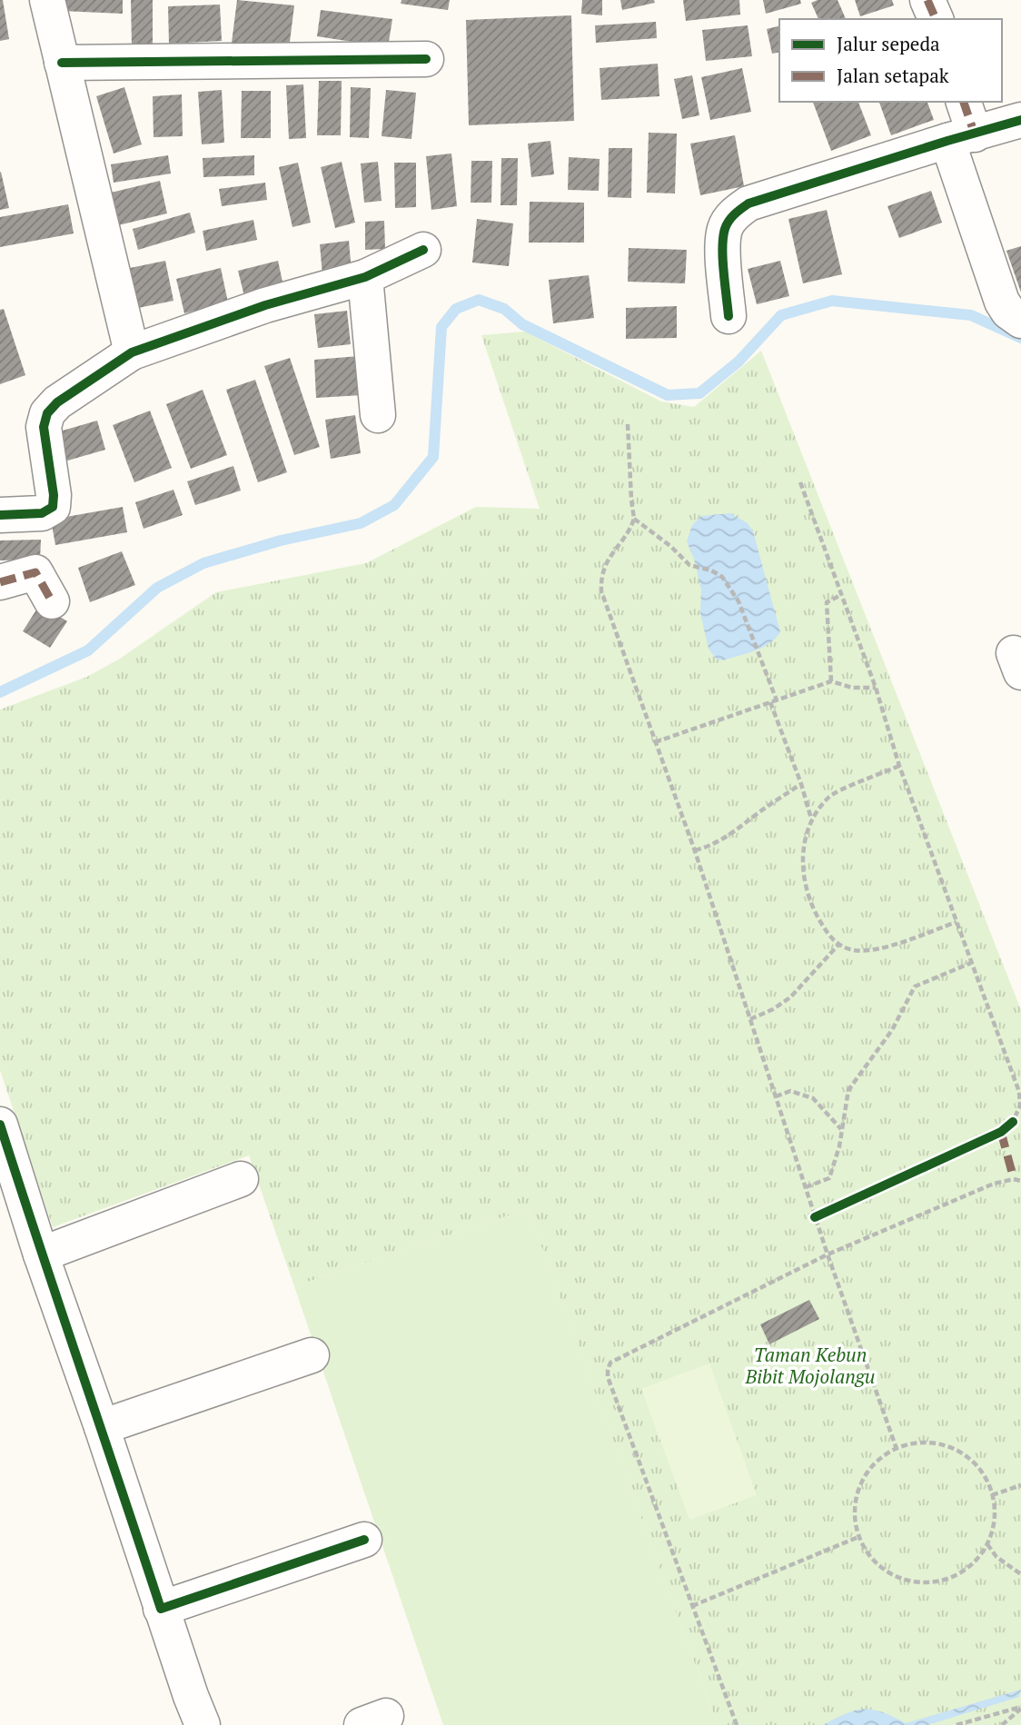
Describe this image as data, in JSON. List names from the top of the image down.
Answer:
{
  "parks": ["Taman Kebun Bibit Mojolangu"],
  "legend": ["Jalur sepeda", "Jalan setapak"]
}
